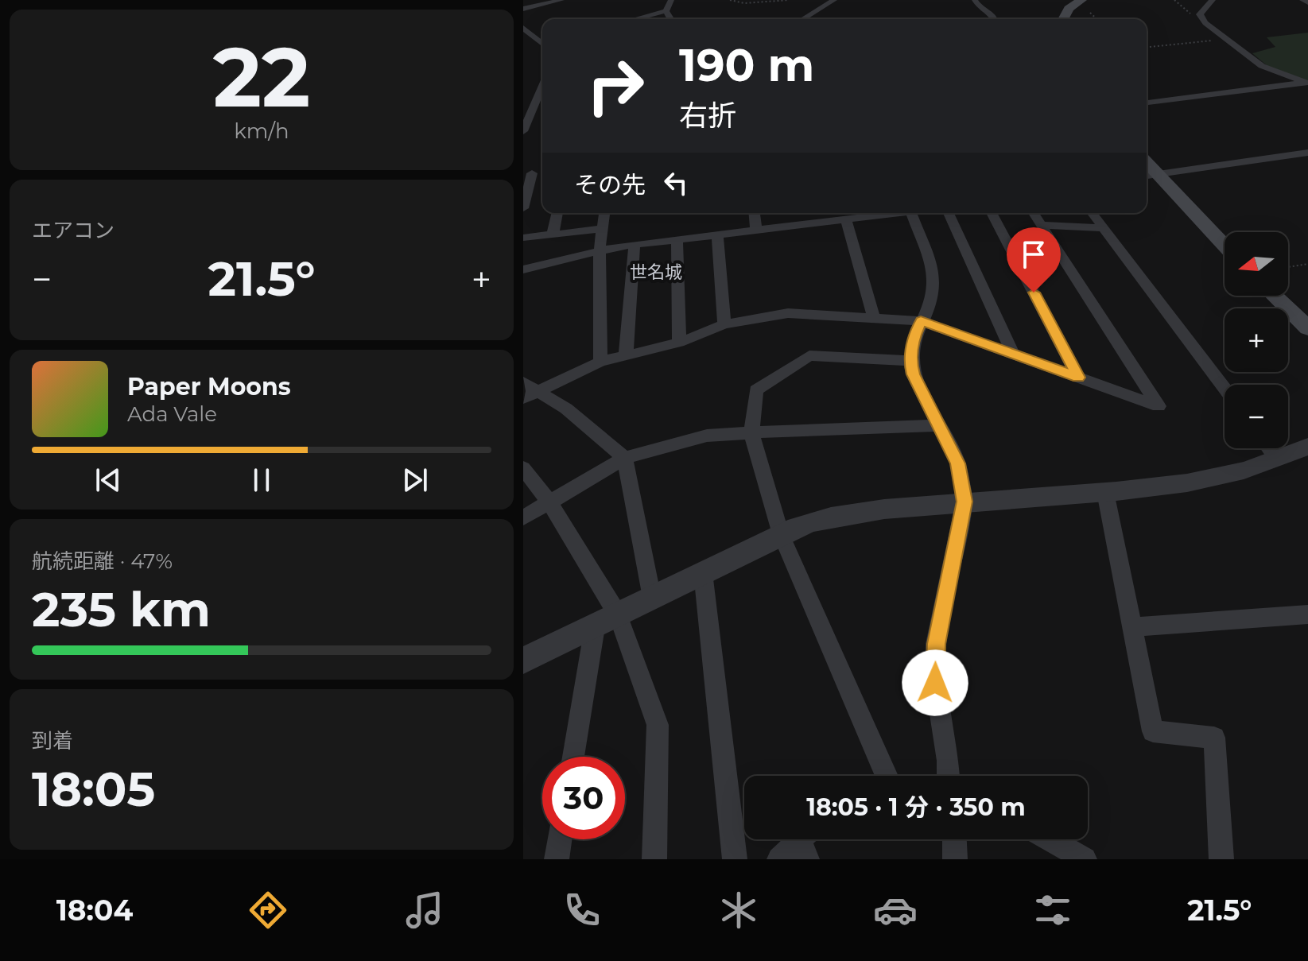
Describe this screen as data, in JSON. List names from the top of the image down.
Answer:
{
  "districts": ["世名城"],
  "north": "left",
  "page": {
    "tile": [
      ["22", "km/h"],
      "エアコン",
      ["航続距離 · 47%", "235 km"],
      ["到着", "18:05"]
    ],
    "turn": ["190 m", "右折"],
    "then": "その先",
    "map_buttons": ["+", "−"],
    "heat": ["−", "21.5°", "+"],
    "song": ["Paper Moons", "Ada Vale"],
    "limit": "30",
    "trip": "18:05 · 1 分 · 350 m",
    "tabs": ["18:04", "21.5°"]
  }
}
